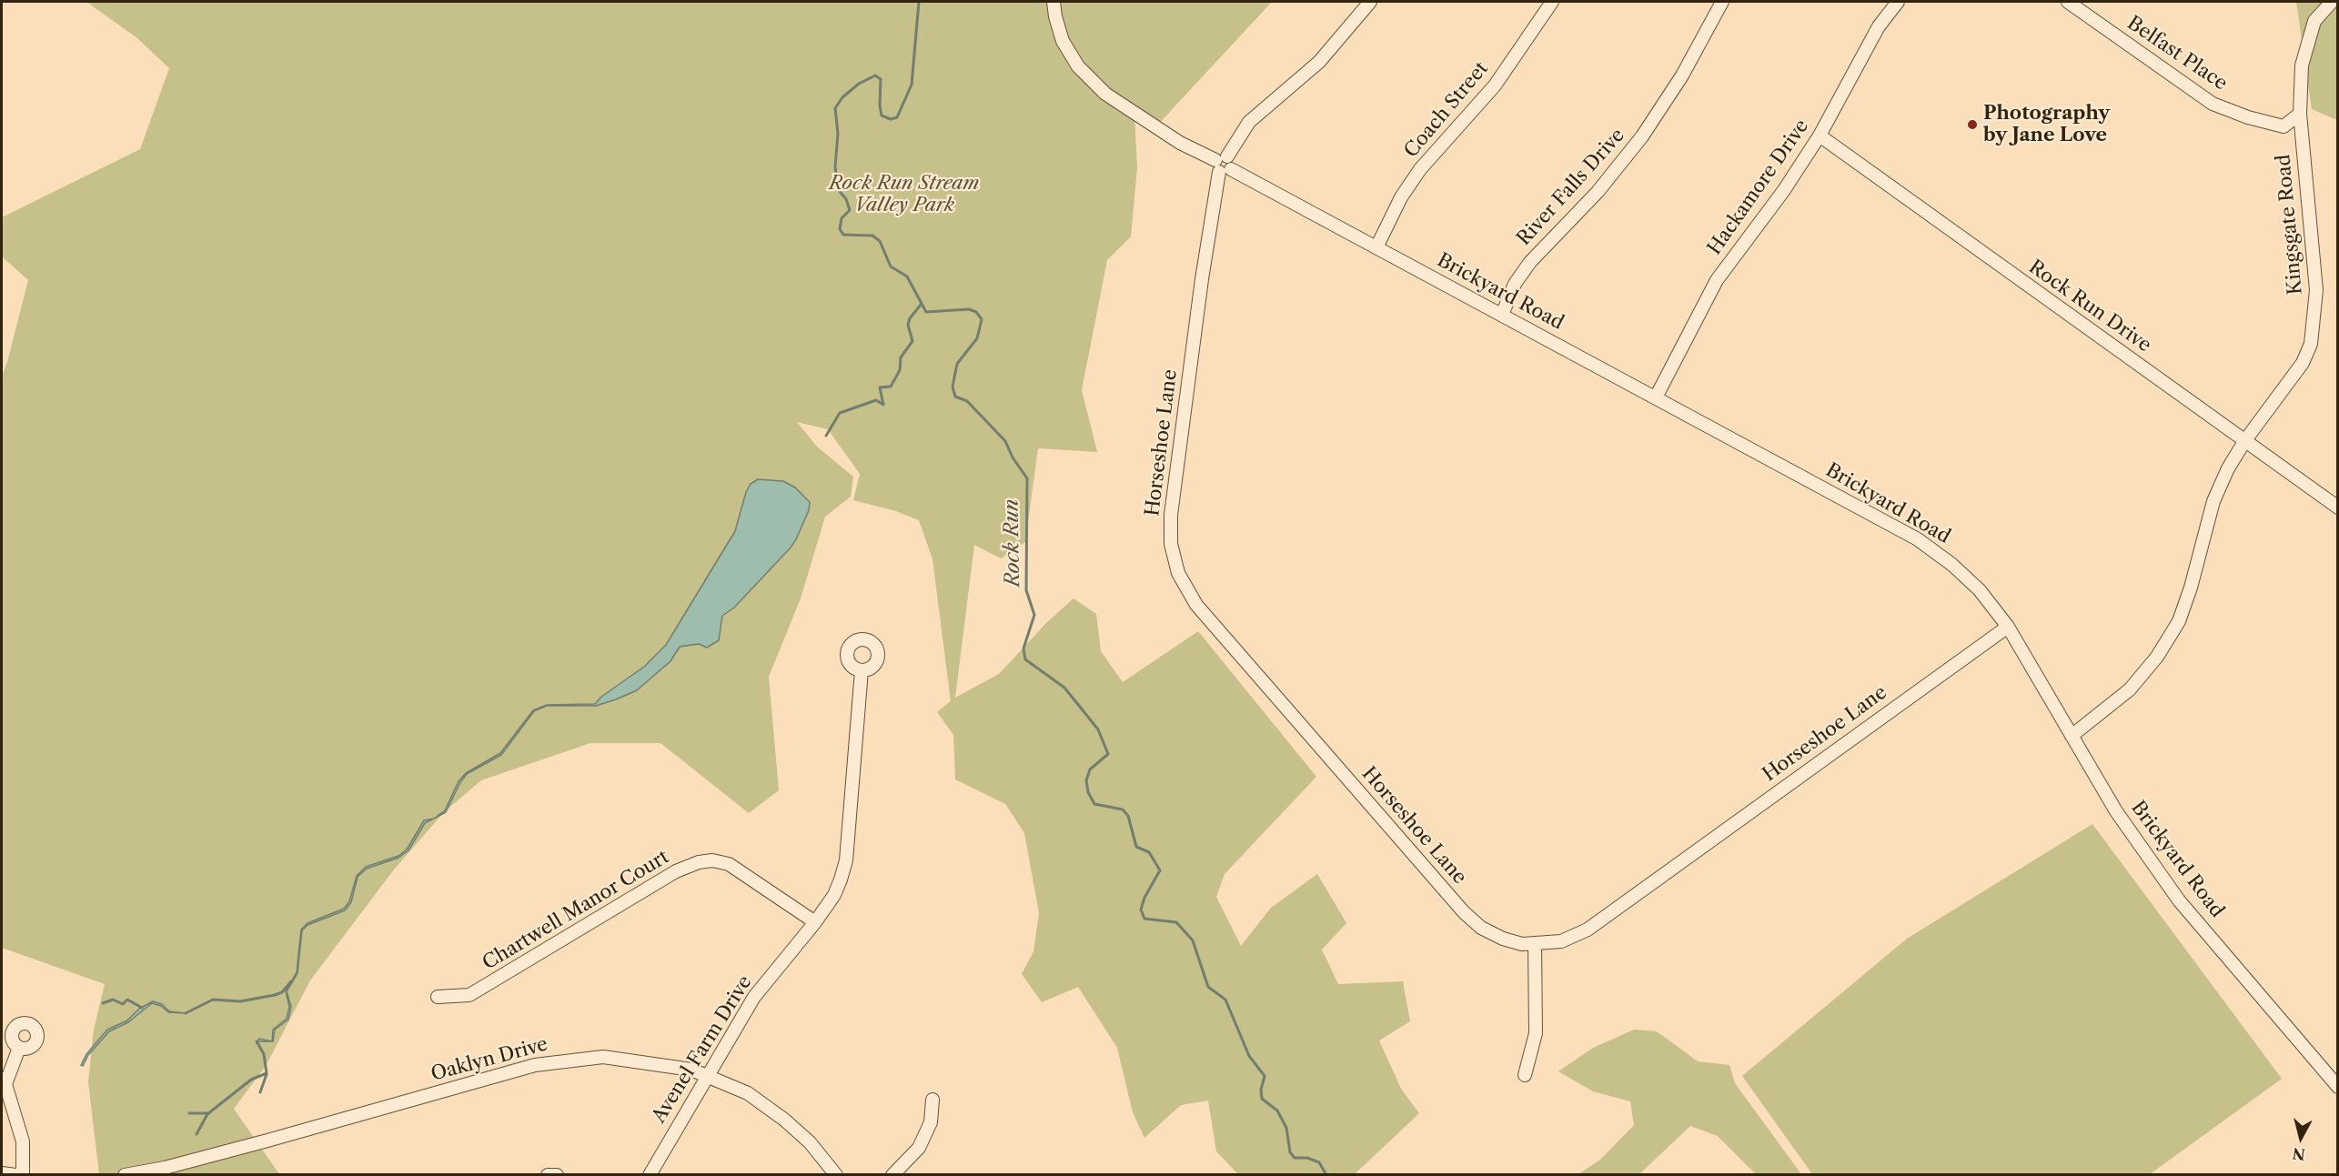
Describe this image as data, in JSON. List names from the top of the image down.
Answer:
{
  "streets": {
    "street": [
      "Belfast Place",
      "Coach Street",
      "River Falls Drive",
      "Hackamore Drive",
      "Kingsgate Road",
      "Brickyard Road",
      "Rock Run Drive",
      "Horseshoe Lane",
      "Chartwell Manor Court",
      "Avenel Farm Drive",
      "Oaklyn Drive"
    ]
  },
  "crossings": [
    ["Belfast Place", "Kingsgate Road"],
    ["Coach Street", "Brickyard Road"],
    ["River Falls Drive", "Brickyard Road"],
    ["Hackamore Drive", "Brickyard Road"],
    ["Hackamore Drive", "Rock Run Drive"],
    ["Kingsgate Road", "Brickyard Road"],
    ["Kingsgate Road", "Rock Run Drive"],
    ["Brickyard Road", "Horseshoe Lane"],
    ["Chartwell Manor Court", "Avenel Farm Drive"],
    ["Avenel Farm Drive", "Oaklyn Drive"]
  ],
  "water": ["Rock Run"],
  "parks": ["Rock Run Stream Valley Park"],
  "places": ["Photography by Jane Love"],
  "north": "bottom"
}
